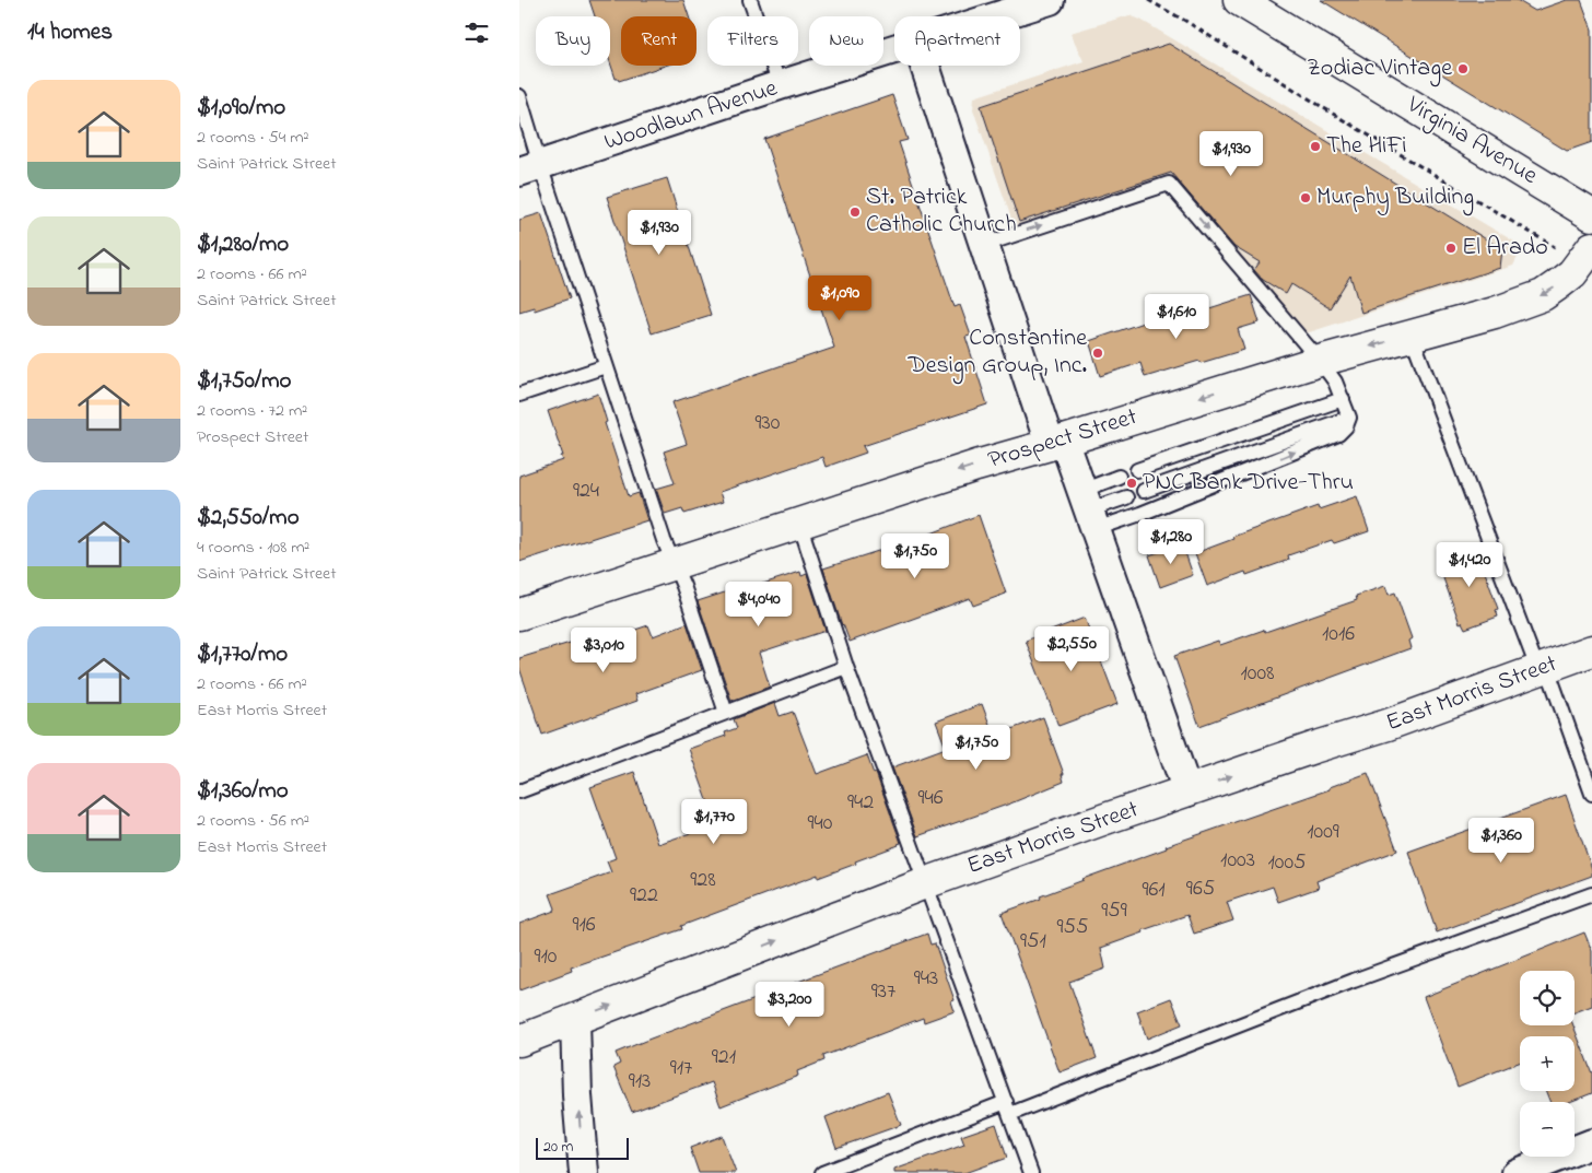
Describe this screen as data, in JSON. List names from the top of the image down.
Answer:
{
  "streets": {
    "main road": ["Virginia Avenue", "Prospect Street", "East Morris Street"],
    "street": ["Woodlawn Avenue"]
  },
  "one_way": ["Prospect Street", "East Morris Street"],
  "places": [
    "Zodiac Vintage",
    "The HiFi",
    "Murphy Building",
    "St. Patrick Catholic Church",
    "El Arado",
    "Constantine Design Group, Inc.",
    "PNC Bank Drive-Thru"
  ],
  "house_numbers": [
    "930",
    "924",
    "1016",
    "1008",
    "946",
    "942",
    "940",
    "1009",
    "1003",
    "1005",
    "928",
    "965",
    "961",
    "922",
    "959",
    "916",
    "955",
    "951",
    "910",
    "943",
    "937",
    "921",
    "917",
    "913"
  ],
  "scale_bar": "20 m",
  "page": {
    "heading": "14 homes",
    "chip": [
      "Buy",
      "Rent",
      "Filters",
      "New",
      "Apartment"
    ],
    "list": [
      {
        "name": "$1,090/mo",
        "note": "2 rooms · 54 m² · Saint Patrick Street"
      },
      {
        "name": "$1,280/mo",
        "note": "2 rooms · 66 m² · Saint Patrick Street"
      },
      {
        "name": "$1,750/mo",
        "note": "2 rooms · 72 m² · Prospect Street"
      },
      {
        "name": "$2,550/mo",
        "note": "4 rooms · 108 m² · Saint Patrick Street"
      },
      {
        "name": "$1,770/mo",
        "note": "2 rooms · 66 m² · East Morris Street"
      },
      {
        "name": "$1,360/mo",
        "note": "2 rooms · 56 m² · East Morris Street"
      }
    ],
    "price": [
      "$1,930",
      "$1,930",
      "$1,090",
      "$1,610",
      "$1,280",
      "$1,750",
      "$1,420",
      "$4,040",
      "$2,550",
      "$3,010",
      "$1,750",
      "$1,770",
      "$1,360",
      "$3,200"
    ],
    "map_buttons": ["+", "−"],
    "scale": "20 m"
  }
}
